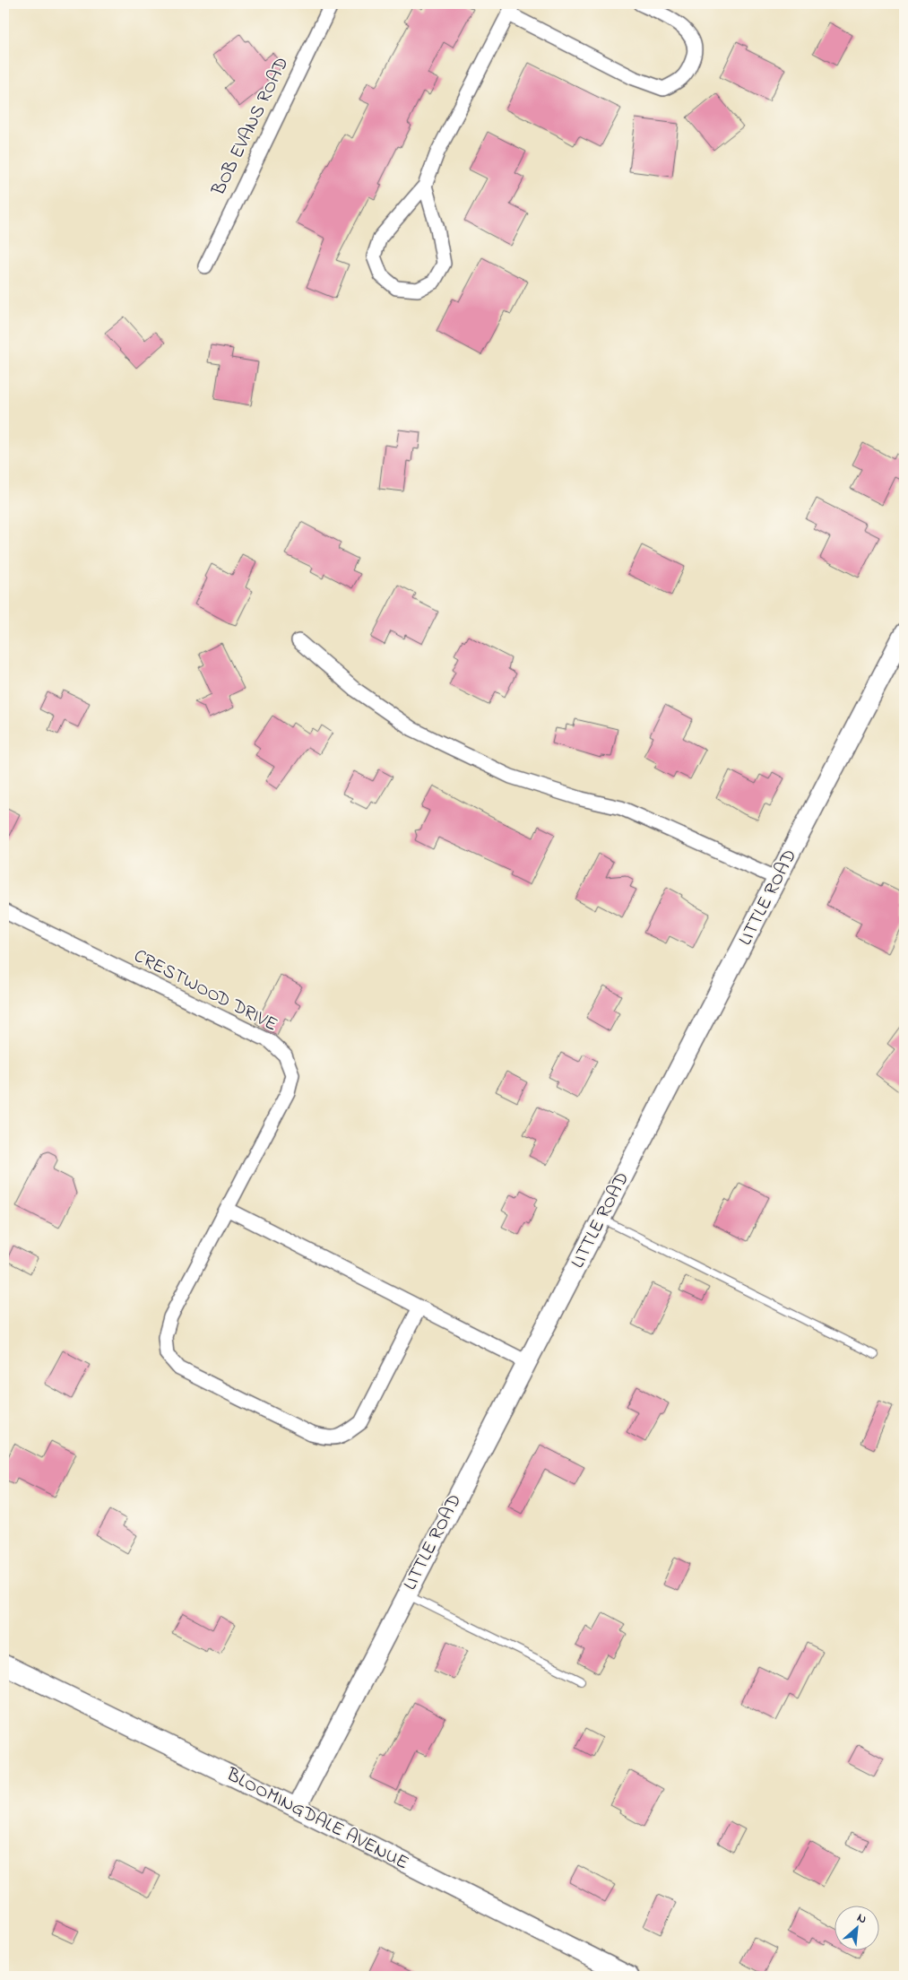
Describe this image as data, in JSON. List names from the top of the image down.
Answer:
{
  "streets": {
    "street": [
      "BOB EVANS ROAD",
      "LITTLE ROAD",
      "CRESTWOOD DRIVE",
      "BLOOMINGDALE AVENUE"
    ]
  },
  "crossings": [
    ["LITTLE ROAD", "BLOOMINGDALE AVENUE"]
  ],
  "north": "top right"
}
